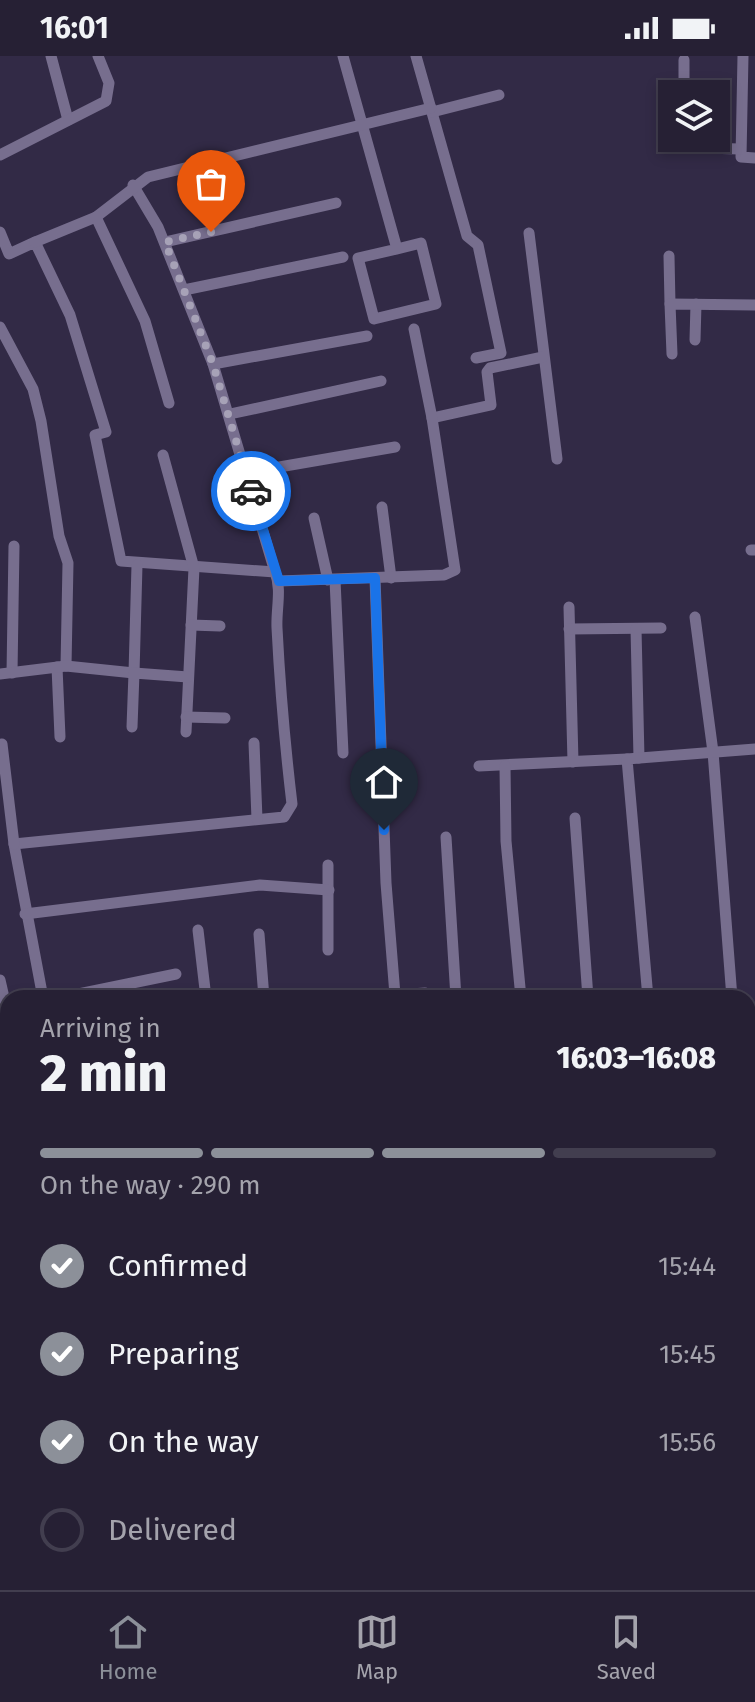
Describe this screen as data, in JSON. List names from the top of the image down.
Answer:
{
  "page": {
    "status": "16:01",
    "heading": ["2 min", "Arriving in", "16:03–16:08"],
    "bar": "On the way · 290 m",
    "list": [
      ["Confirmed", "15:44"],
      ["Preparing", "15:45"],
      ["On the way", "15:56"],
      "Delivered"
    ],
    "tabs": ["Home", "Map", "Saved"]
  }
}
